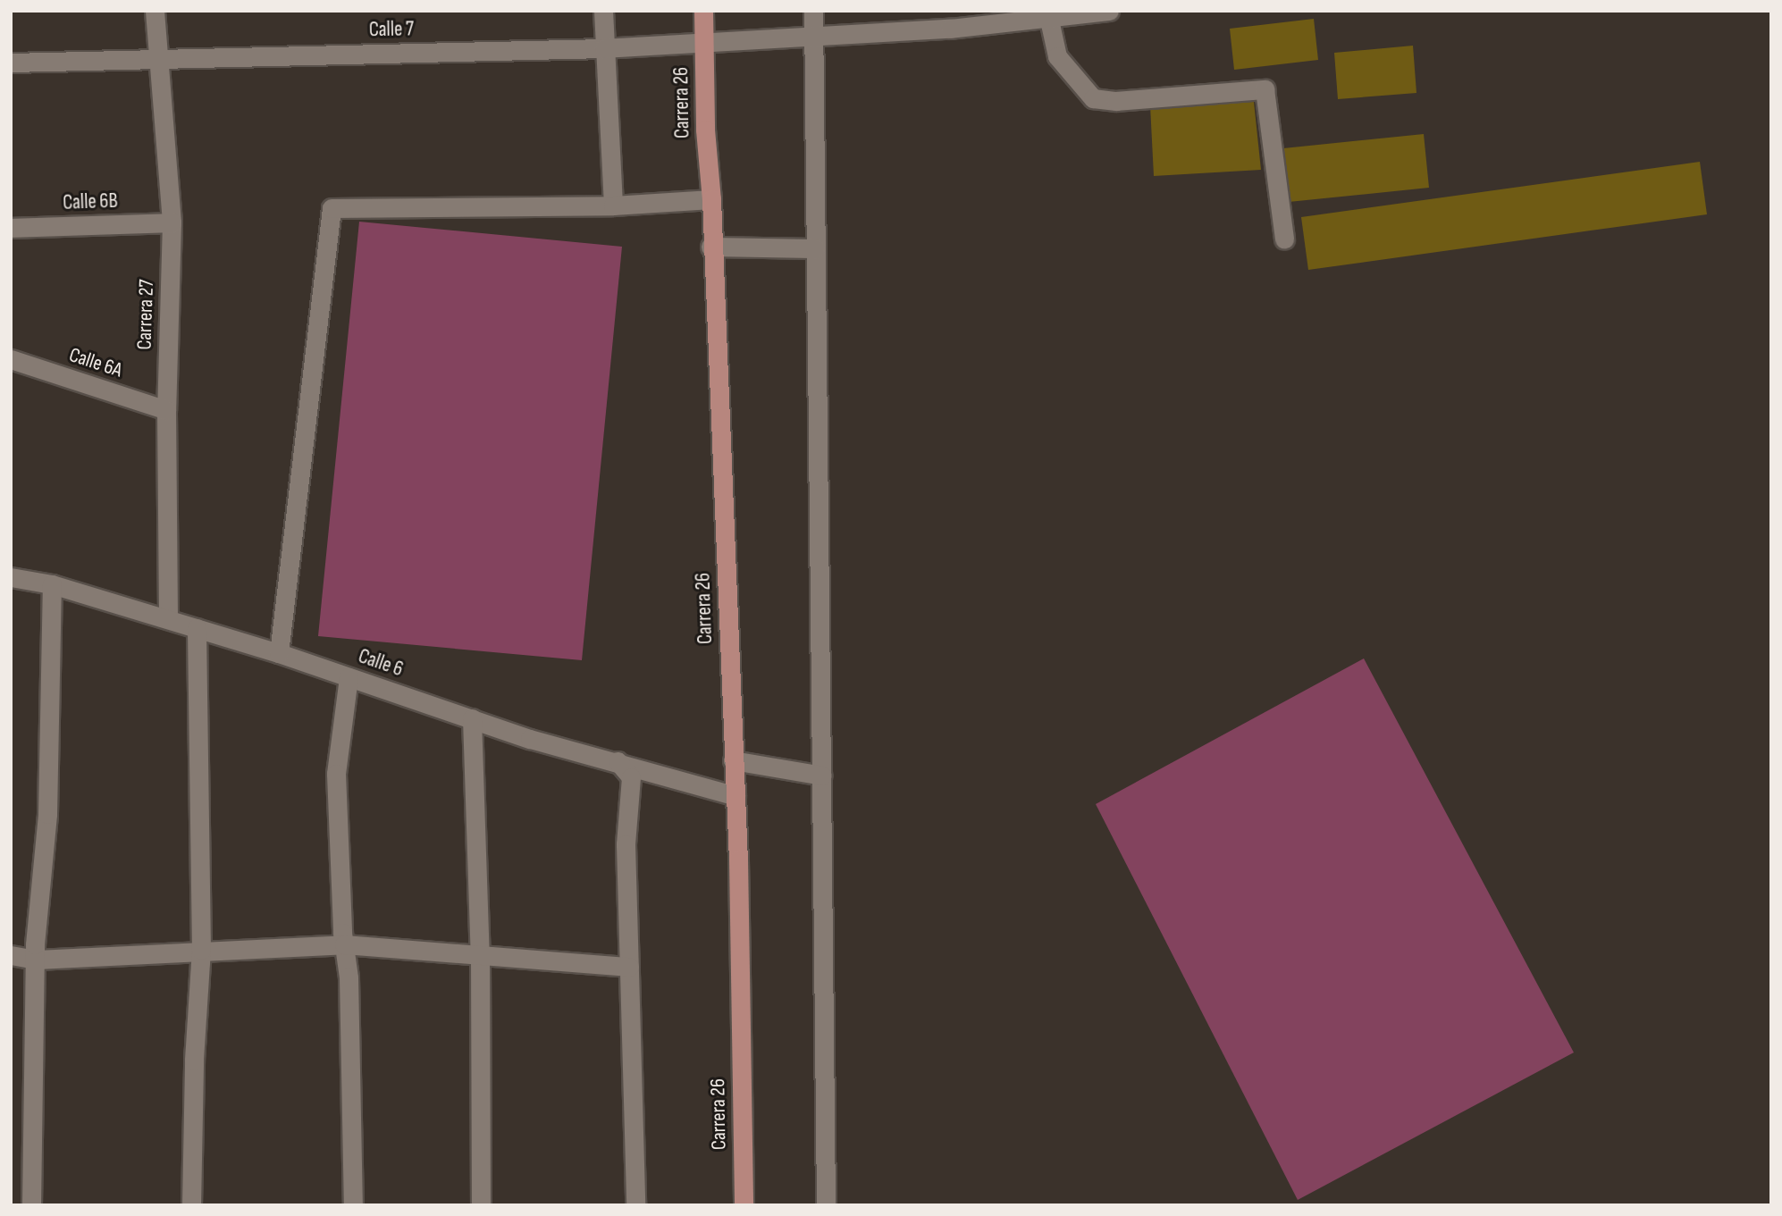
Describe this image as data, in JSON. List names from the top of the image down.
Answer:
{
  "streets": {
    "main road": ["Carrera 26"],
    "street": [
      "Calle 7",
      "Calle 6B",
      "Carrera 27",
      "Calle 6A",
      "Calle 6"
    ]
  },
  "crossings": [
    ["Calle 7", "Carrera 26"],
    ["Calle 7", "Carrera 27"],
    ["Carrera 26", "Calle 6"],
    ["Calle 6B", "Carrera 27"],
    ["Carrera 27", "Calle 6A"],
    ["Carrera 27", "Calle 6"]
  ]
}
